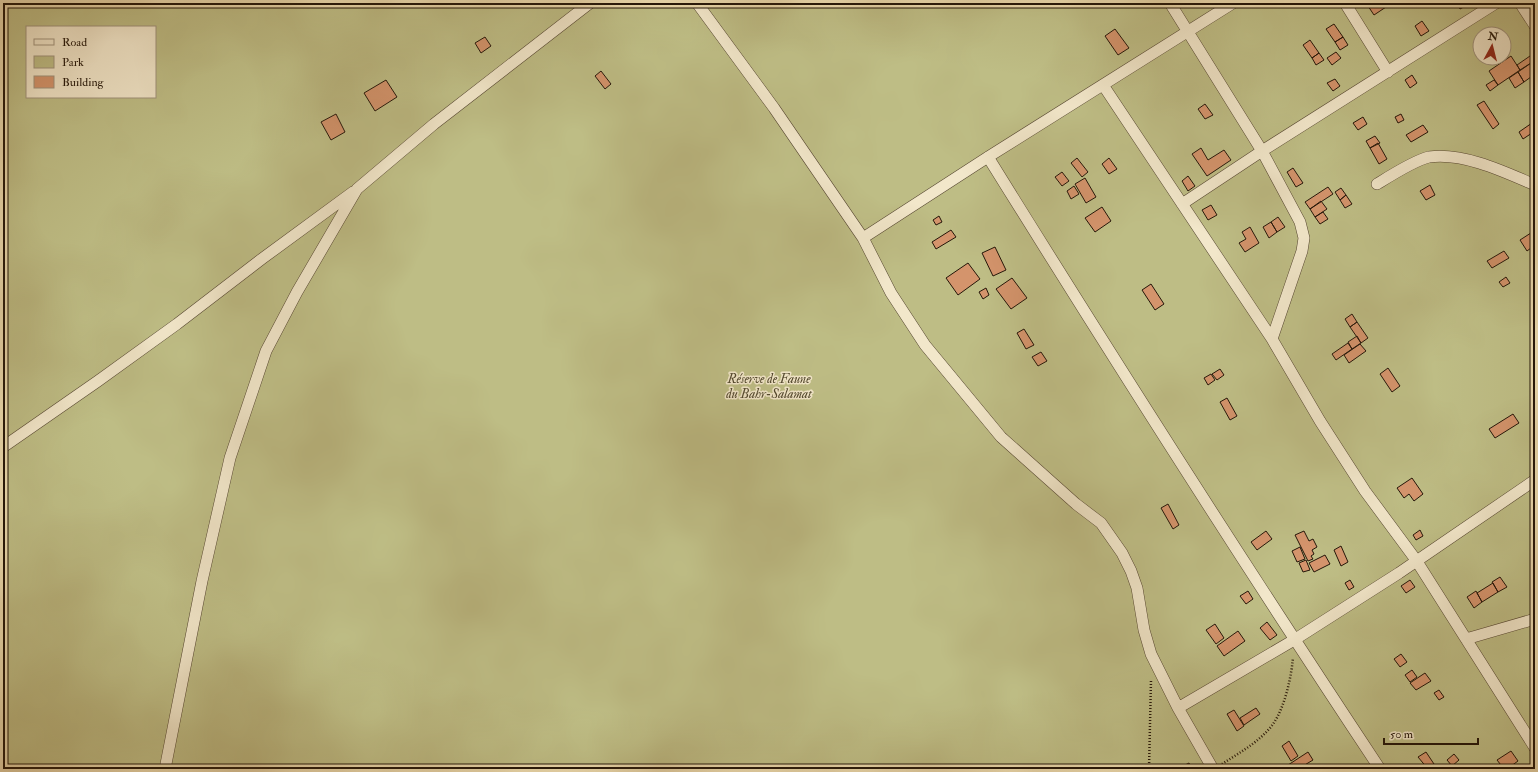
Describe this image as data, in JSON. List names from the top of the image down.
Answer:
{
  "parks": ["Réserve de Faune du Bahr-Salamat"],
  "legend": ["Road", "Park", "Building"],
  "scale_bar": "50 m",
  "north": "top"
}
